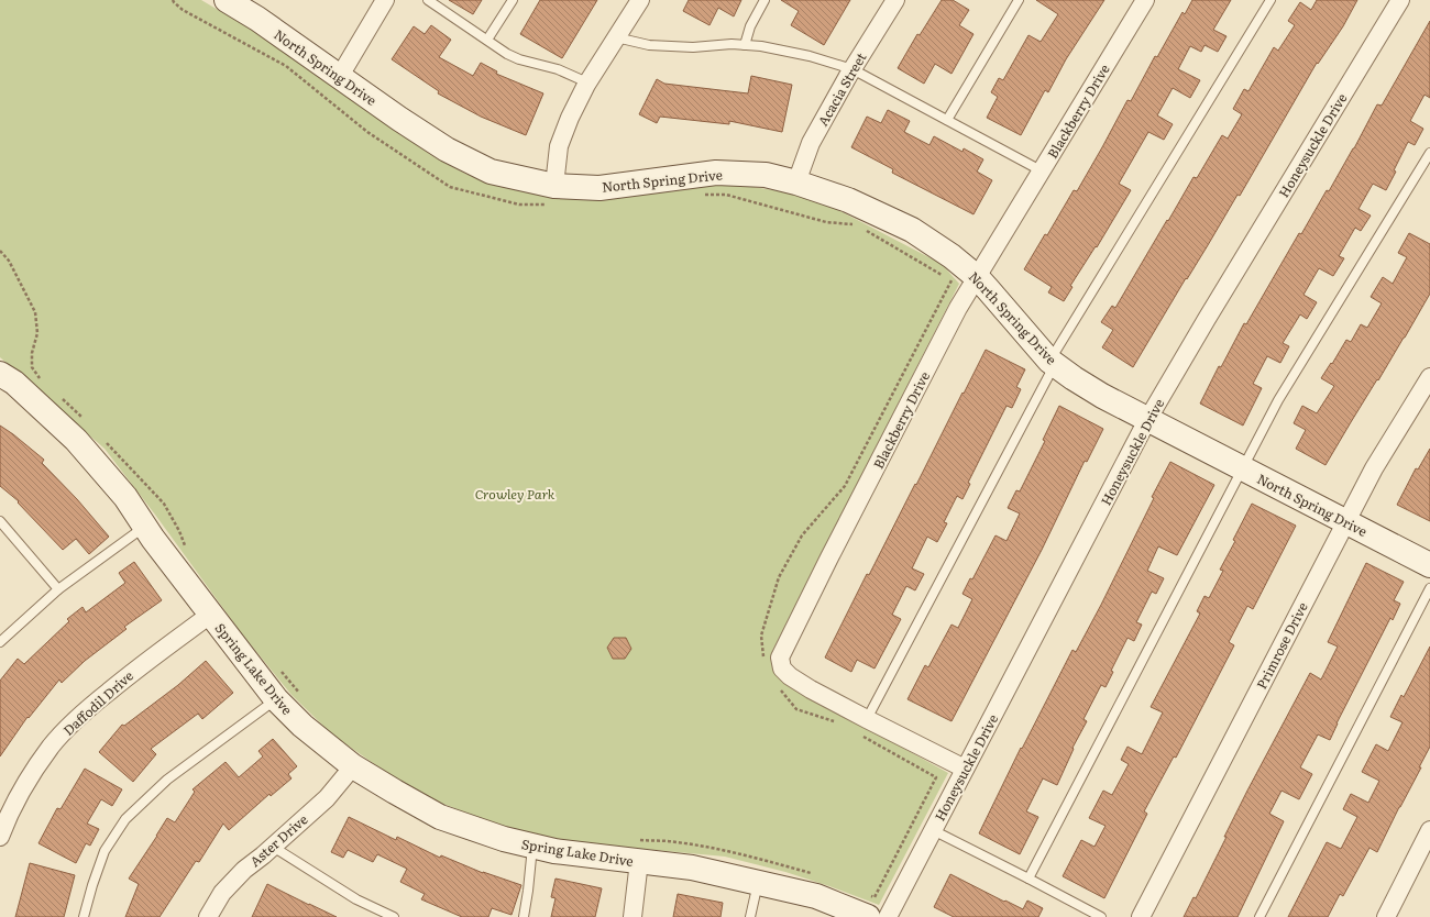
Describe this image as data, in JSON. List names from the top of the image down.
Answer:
{
  "streets": {
    "street": [
      "North Spring Drive",
      "Acacia Street",
      "Blackberry Drive",
      "Honeysuckle Drive",
      "Primrose Drive",
      "Spring Lake Drive",
      "Daffodil Drive",
      "Aster Drive"
    ]
  },
  "crossings": [
    ["North Spring Drive", "Acacia Street"],
    ["North Spring Drive", "Blackberry Drive"],
    ["North Spring Drive", "Honeysuckle Drive"],
    ["North Spring Drive", "Primrose Drive"],
    ["Blackberry Drive", "Honeysuckle Drive"],
    ["Spring Lake Drive", "Daffodil Drive"],
    ["Spring Lake Drive", "Aster Drive"]
  ],
  "parks": ["Crowley Park"]
}
